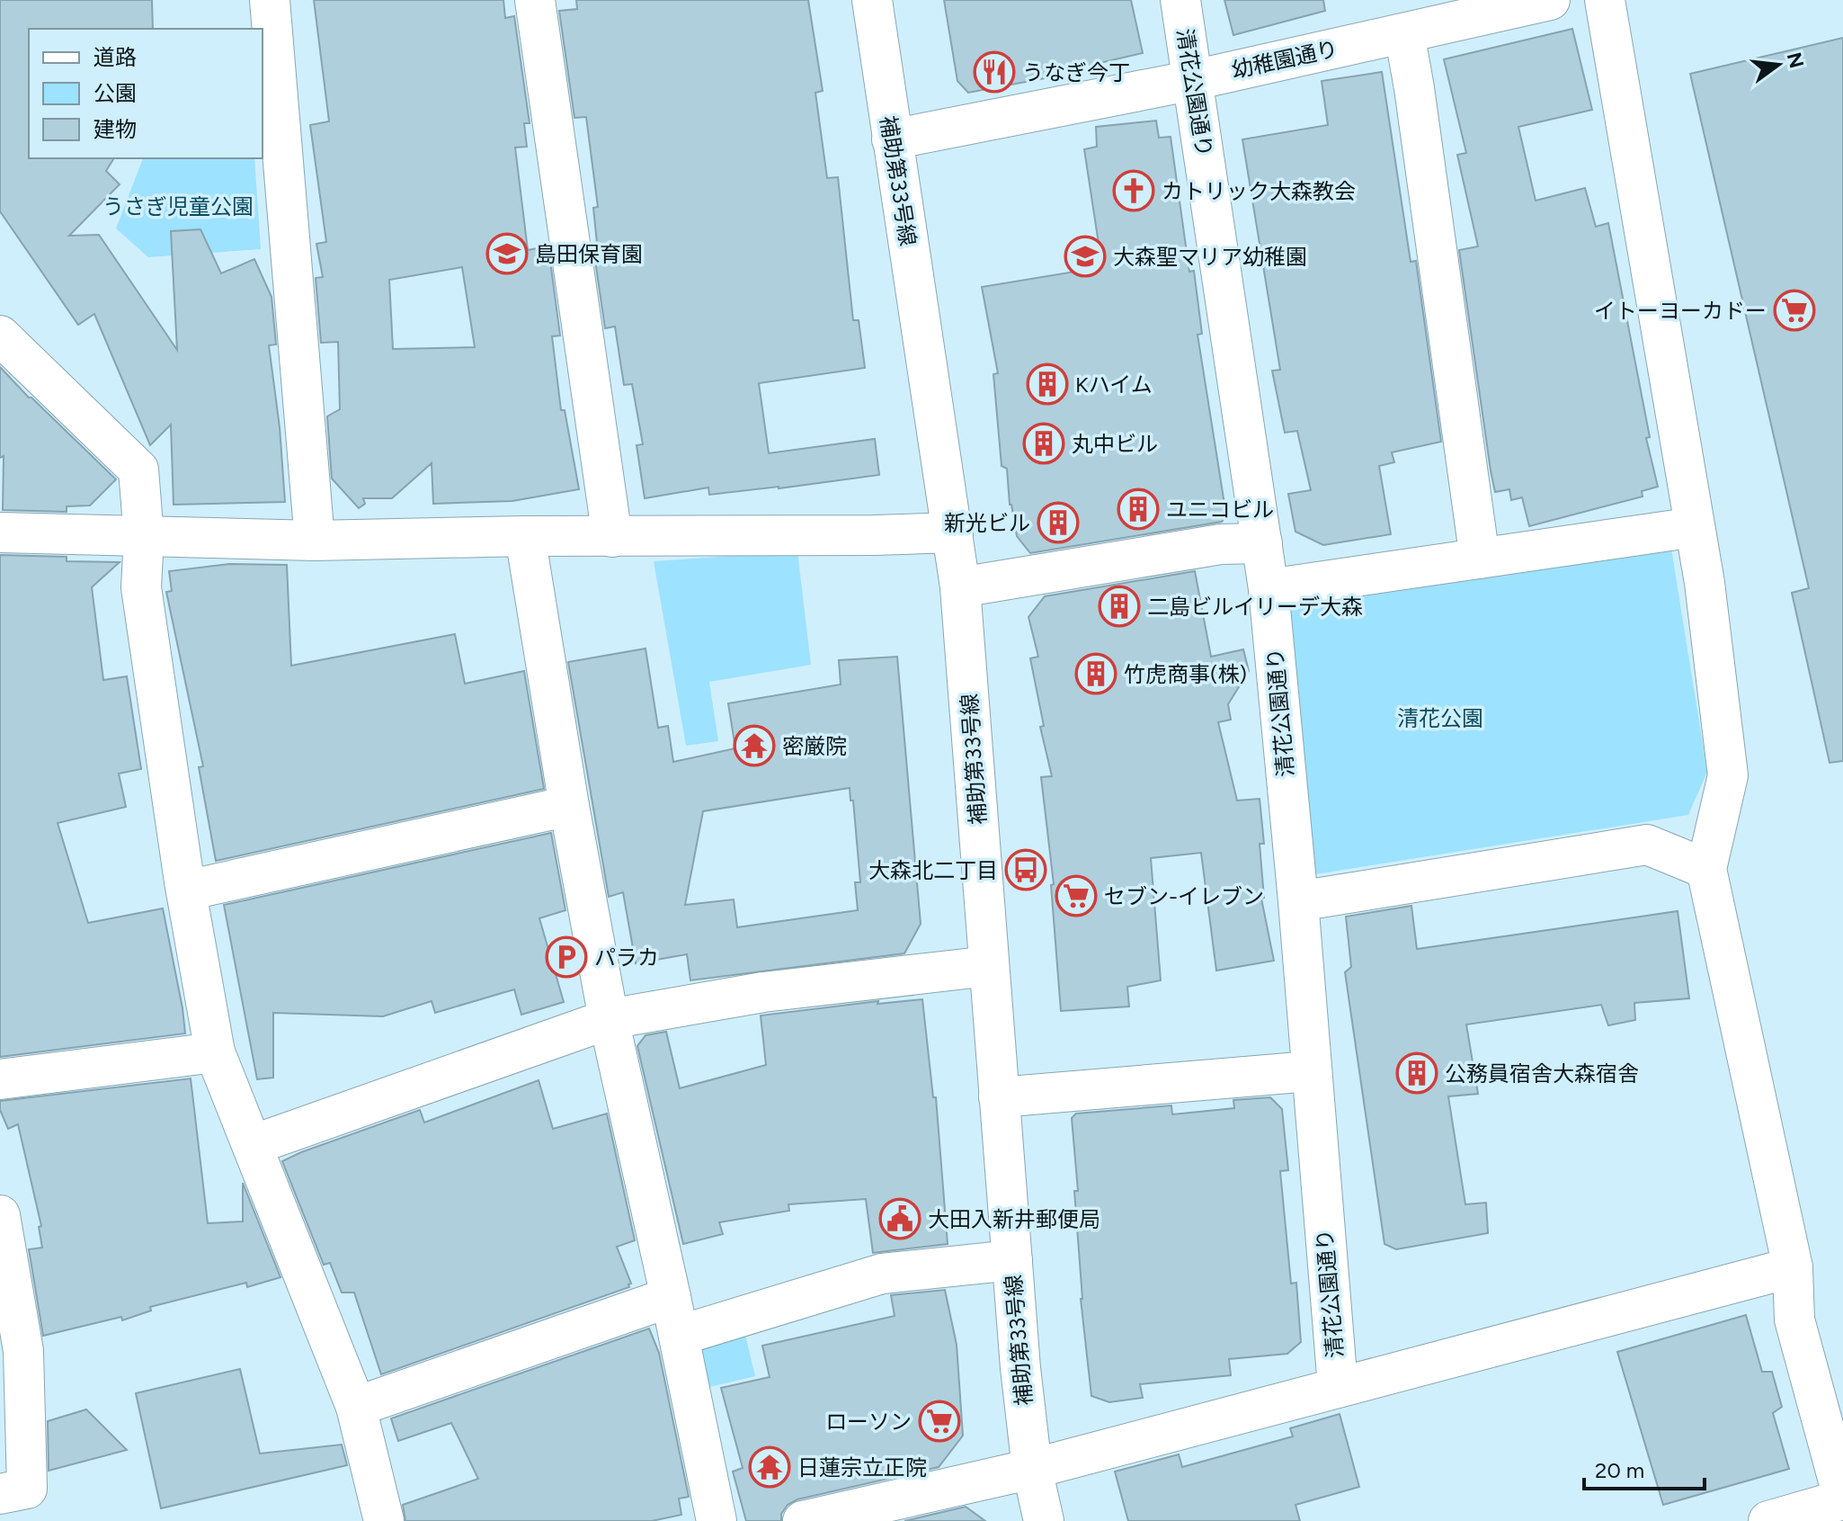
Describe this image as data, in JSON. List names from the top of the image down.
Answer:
{
  "streets": {
    "street": ["幼稚園通り", "清花公園通り", "補助第33号線"]
  },
  "crossings": [
    ["幼稚園通り", "清花公園通り"],
    ["幼稚園通り", "補助第33号線"]
  ],
  "parks": ["うさぎ児童公園", "清花公園"],
  "places": {
    "restaurant": ["うなぎ今丁"],
    "church": ["カトリック大森教会"],
    "school or university": ["島田保育園", "大森聖マリア幼稚園"],
    "supermarket": ["イトーヨーカドー", "セブン-イレブン", "ローソン"],
    "building": [
      "Kハイム",
      "丸中ビル",
      "ユニコビル",
      "新光ビル",
      "二島ビルイリーデ大森",
      "竹虎商事(株)",
      "公務員宿舎大森宿舎"
    ],
    "temple": ["密厳院", "日蓮宗立正院"],
    "bus stop": ["大森北二丁目"],
    "parking": ["パラカ"],
    "public building": ["大田入新井郵便局"]
  },
  "legend": ["道路", "公園", "建物"],
  "scale_bar": "20 m",
  "north": "right"
}
